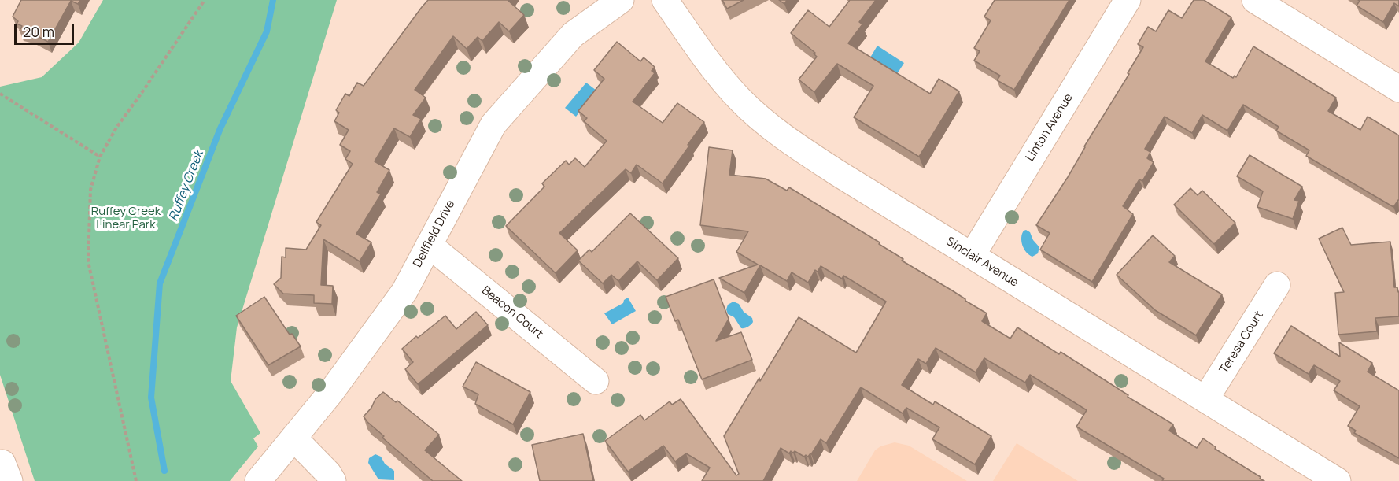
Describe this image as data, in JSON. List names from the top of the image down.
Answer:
{
  "streets": {
    "street": [
      "Linton Avenue",
      "Dellfield Drive",
      "Sinclair Avenue",
      "Beacon Court",
      "Teresa Court"
    ]
  },
  "crossings": [
    ["Linton Avenue", "Sinclair Avenue"],
    ["Dellfield Drive", "Beacon Court"],
    ["Sinclair Avenue", "Teresa Court"]
  ],
  "water": ["Ruffey Creek"],
  "parks": ["Ruffey Creek Linear Park"],
  "scale_bar": "20 m"
}
